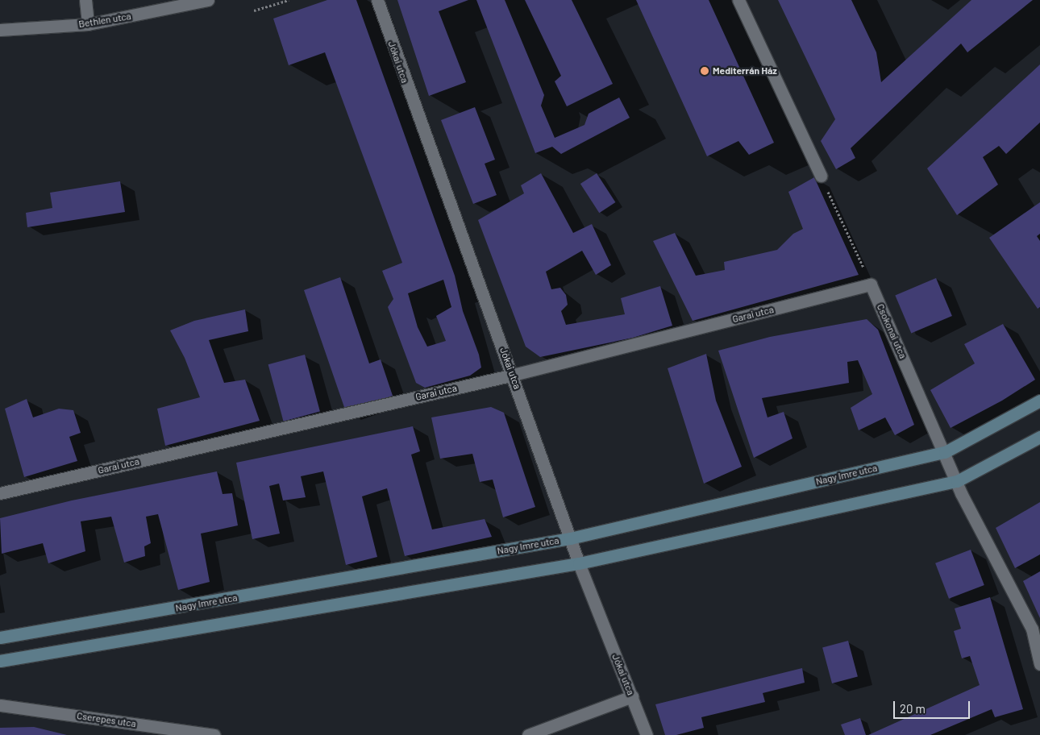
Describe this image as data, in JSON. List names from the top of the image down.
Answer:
{
  "streets": {
    "street": [
      "Bethlen utca",
      "Jókai utca",
      "Garai utca",
      "Csokonai utca",
      "Nagy Imre utca",
      "Cserepes utca"
    ]
  },
  "crossings": [
    ["Jókai utca", "Garai utca"],
    ["Jókai utca", "Nagy Imre utca"],
    ["Garai utca", "Csokonai utca"],
    ["Csokonai utca", "Nagy Imre utca"]
  ],
  "places": ["Mediterrán Ház"],
  "scale_bar": "20 m"
}
